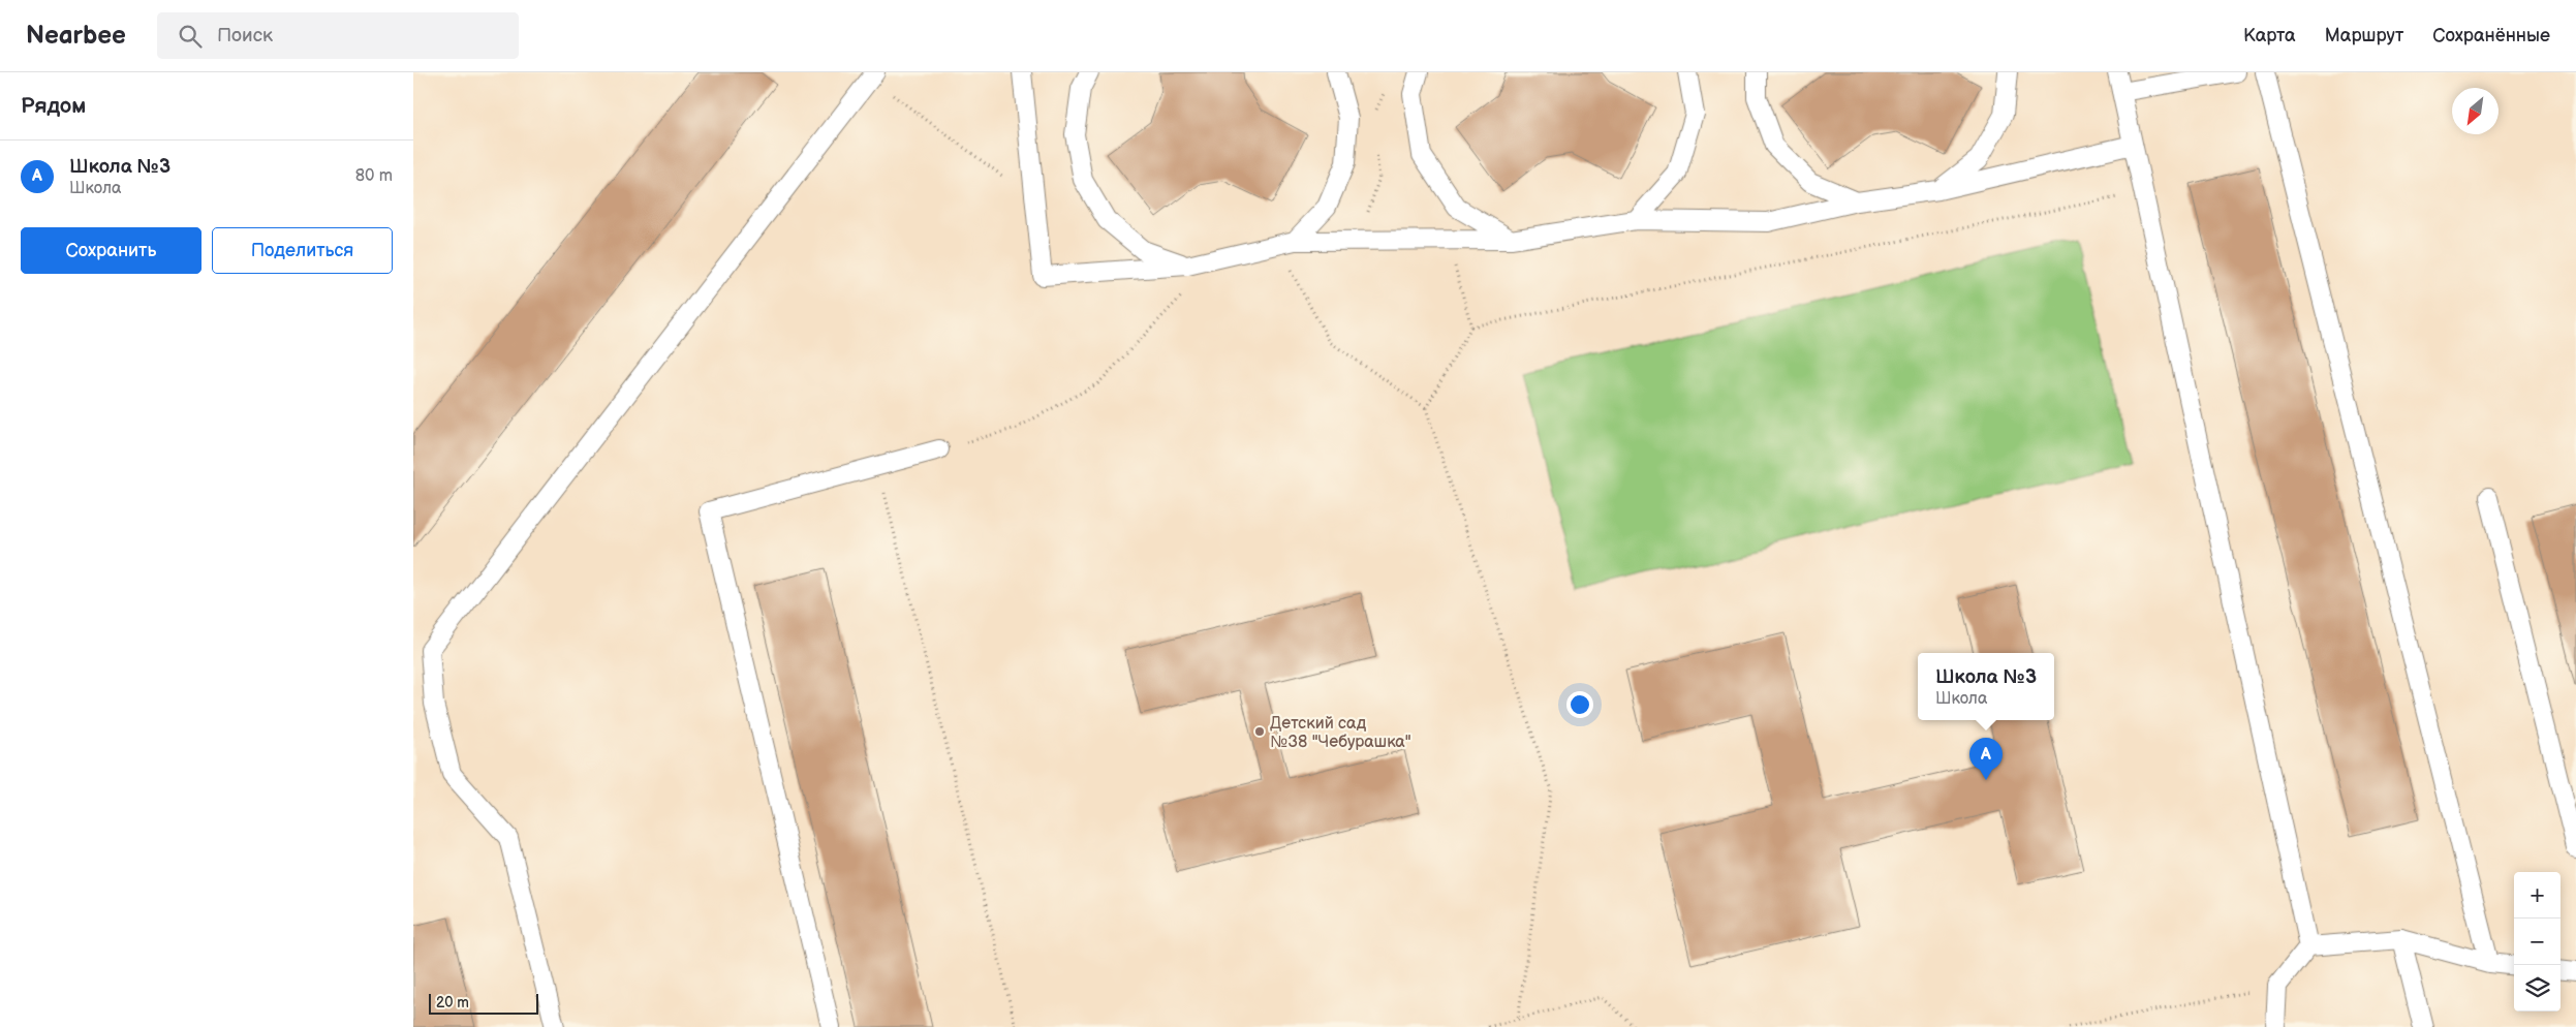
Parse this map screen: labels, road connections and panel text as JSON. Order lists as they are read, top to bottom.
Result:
{
  "places": ["Детский сад №38 \"Чебурашка\""],
  "scale_bar": "20 m",
  "north": "bottom left",
  "page": {
    "header": "Nearbee",
    "search": "Поиск",
    "nav": ["Карта", "Маршрут", "Сохранённые"],
    "heading": "Рядом",
    "list": [
      {
        "mark": "A",
        "name": "Школа №3",
        "note": "Школа",
        "value": "80 m"
      }
    ],
    "buttons": ["Сохранить", "Поделиться"],
    "popup": ["Школа №3", "Школа"],
    "pins": "A",
    "map_buttons": ["+", "−"],
    "scale": "20 m"
  }
}
